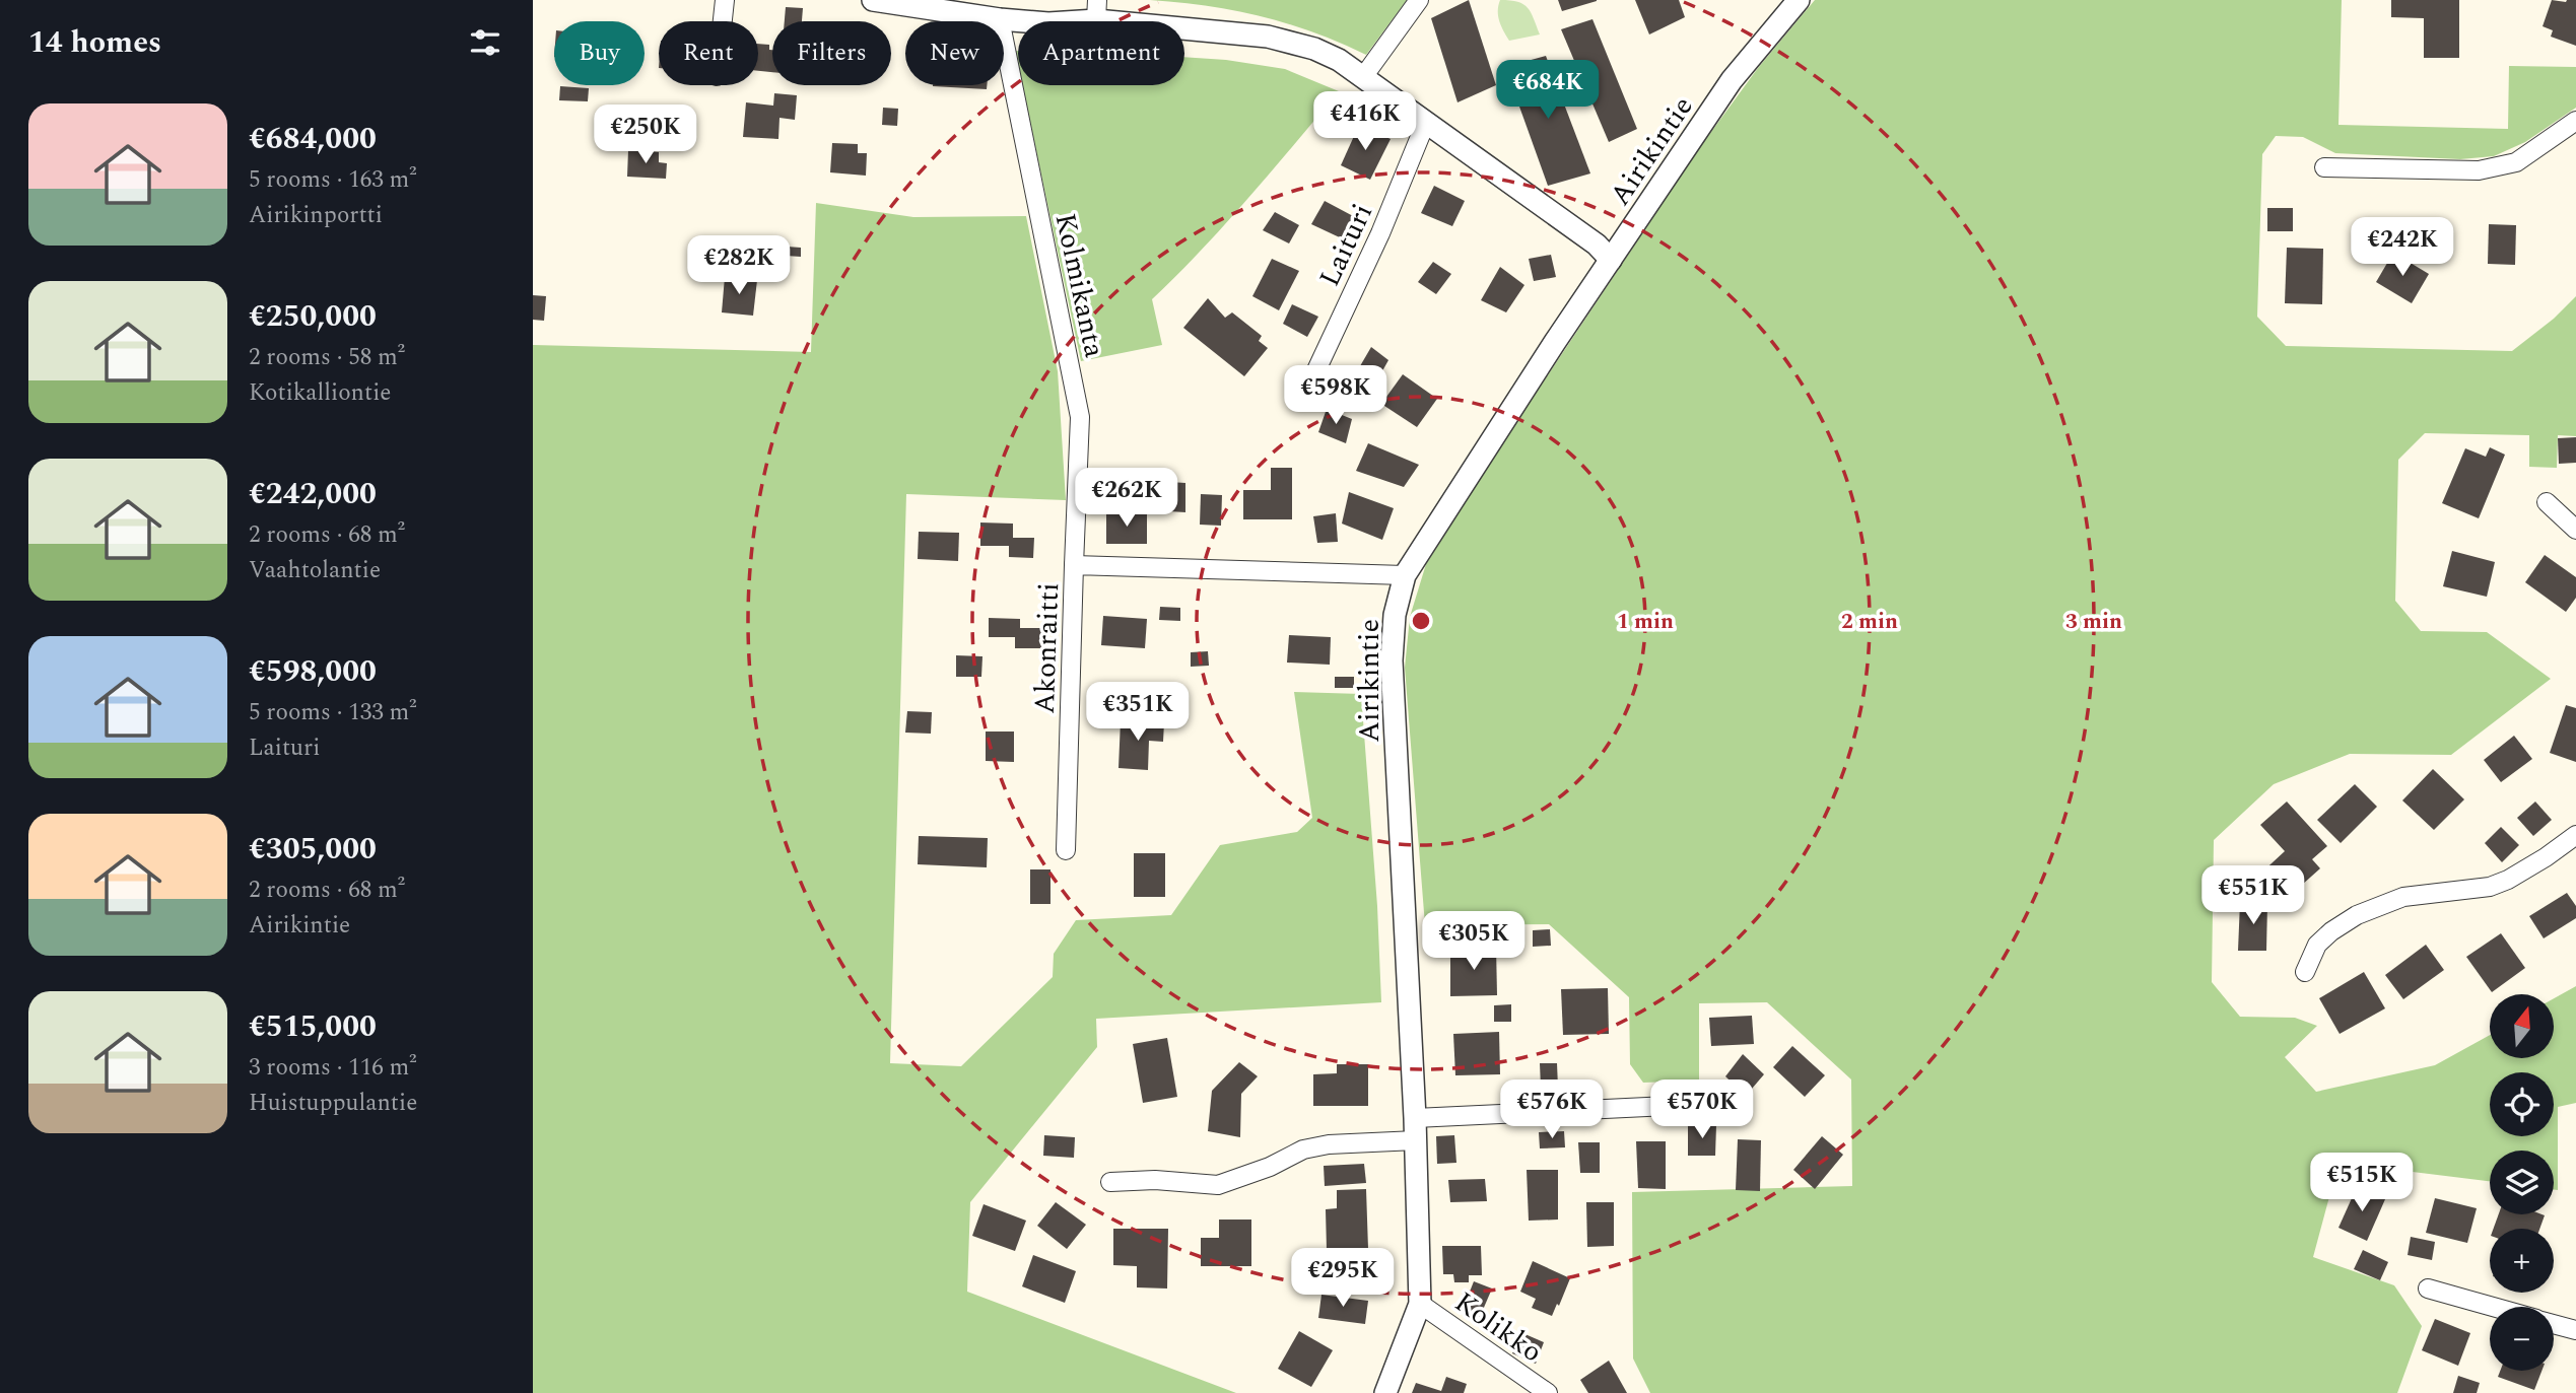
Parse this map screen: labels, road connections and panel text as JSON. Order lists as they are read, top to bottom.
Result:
{
  "streets": {
    "street": [
      "Airikintie",
      "Laituri",
      "Kolmikanta",
      "Akonraitti",
      "Kolikko"
    ]
  },
  "crossings": [
    ["Airikintie", "Akonraitti"],
    ["Airikintie", "Kolikko"],
    ["Kolmikanta", "Akonraitti"]
  ],
  "north": "top",
  "page": {
    "heading": "14 homes",
    "chip": [
      "Buy",
      "Rent",
      "Filters",
      "New",
      "Apartment"
    ],
    "price": [
      "€684K",
      "€416K",
      "€250K",
      "€242K",
      "€282K",
      "€598K",
      "€262K",
      "€351K",
      "€551K",
      "€305K",
      "€576K",
      "€570K",
      "€515K",
      "€295K"
    ],
    "list": [
      {
        "name": "€684,000",
        "note": "5 rooms · 163 m² · Airikinportti"
      },
      {
        "name": "€250,000",
        "note": "2 rooms · 58 m² · Kotikalliontie"
      },
      {
        "name": "€242,000",
        "note": "2 rooms · 68 m² · Vaahtolantie"
      },
      {
        "name": "€598,000",
        "note": "5 rooms · 133 m² · Laituri"
      },
      {
        "name": "€305,000",
        "note": "2 rooms · 68 m² · Airikintie"
      },
      {
        "name": "€515,000",
        "note": "3 rooms · 116 m² · Huistuppulantie"
      }
    ],
    "map_buttons": ["+", "−"]
  },
  "rings": ["1 min", "2 min", "3 min"]
}
